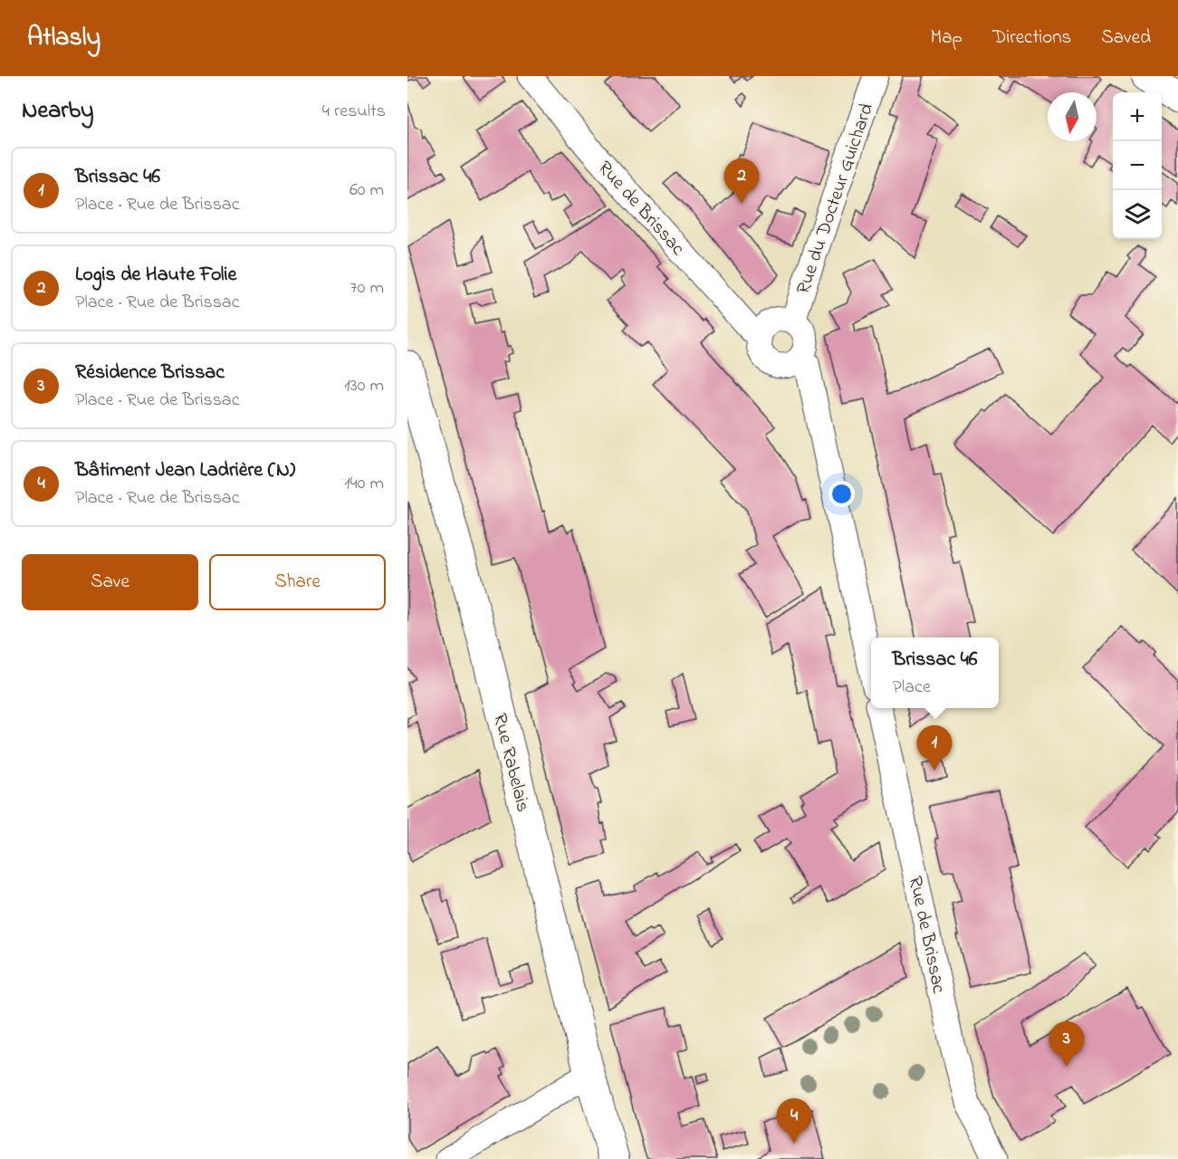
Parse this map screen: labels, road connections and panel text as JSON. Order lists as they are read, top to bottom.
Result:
{
  "streets": {
    "street": ["Rue du Docteur Guichard", "Rue de Brissac", "Rue Rabelais"]
  },
  "crossings": [
    ["Rue du Docteur Guichard", "Rue de Brissac"]
  ],
  "north": "bottom",
  "page": {
    "header": "Atlasly",
    "nav": ["Map", "Directions", "Saved"],
    "heading": ["Nearby", "4 results"],
    "map_buttons": ["+", "−"],
    "list": [
      {
        "mark": "1",
        "name": "Brissac 46",
        "note": "Place · Rue de Brissac",
        "value": "60 m"
      },
      {
        "mark": "2",
        "name": "Logis de Haute Folie",
        "note": "Place · Rue de Brissac",
        "value": "70 m"
      },
      {
        "mark": "3",
        "name": "Résidence Brissac",
        "note": "Place · Rue de Brissac",
        "value": "130 m"
      },
      {
        "mark": "4",
        "name": "Bâtiment Jean Ladrière (N)",
        "note": "Place · Rue de Brissac",
        "value": "140 m"
      }
    ],
    "pins": [
      "2",
      "1",
      "3",
      "4"
    ],
    "buttons": ["Save", "Share"],
    "popup": ["Brissac 46", "Place"]
  }
}
